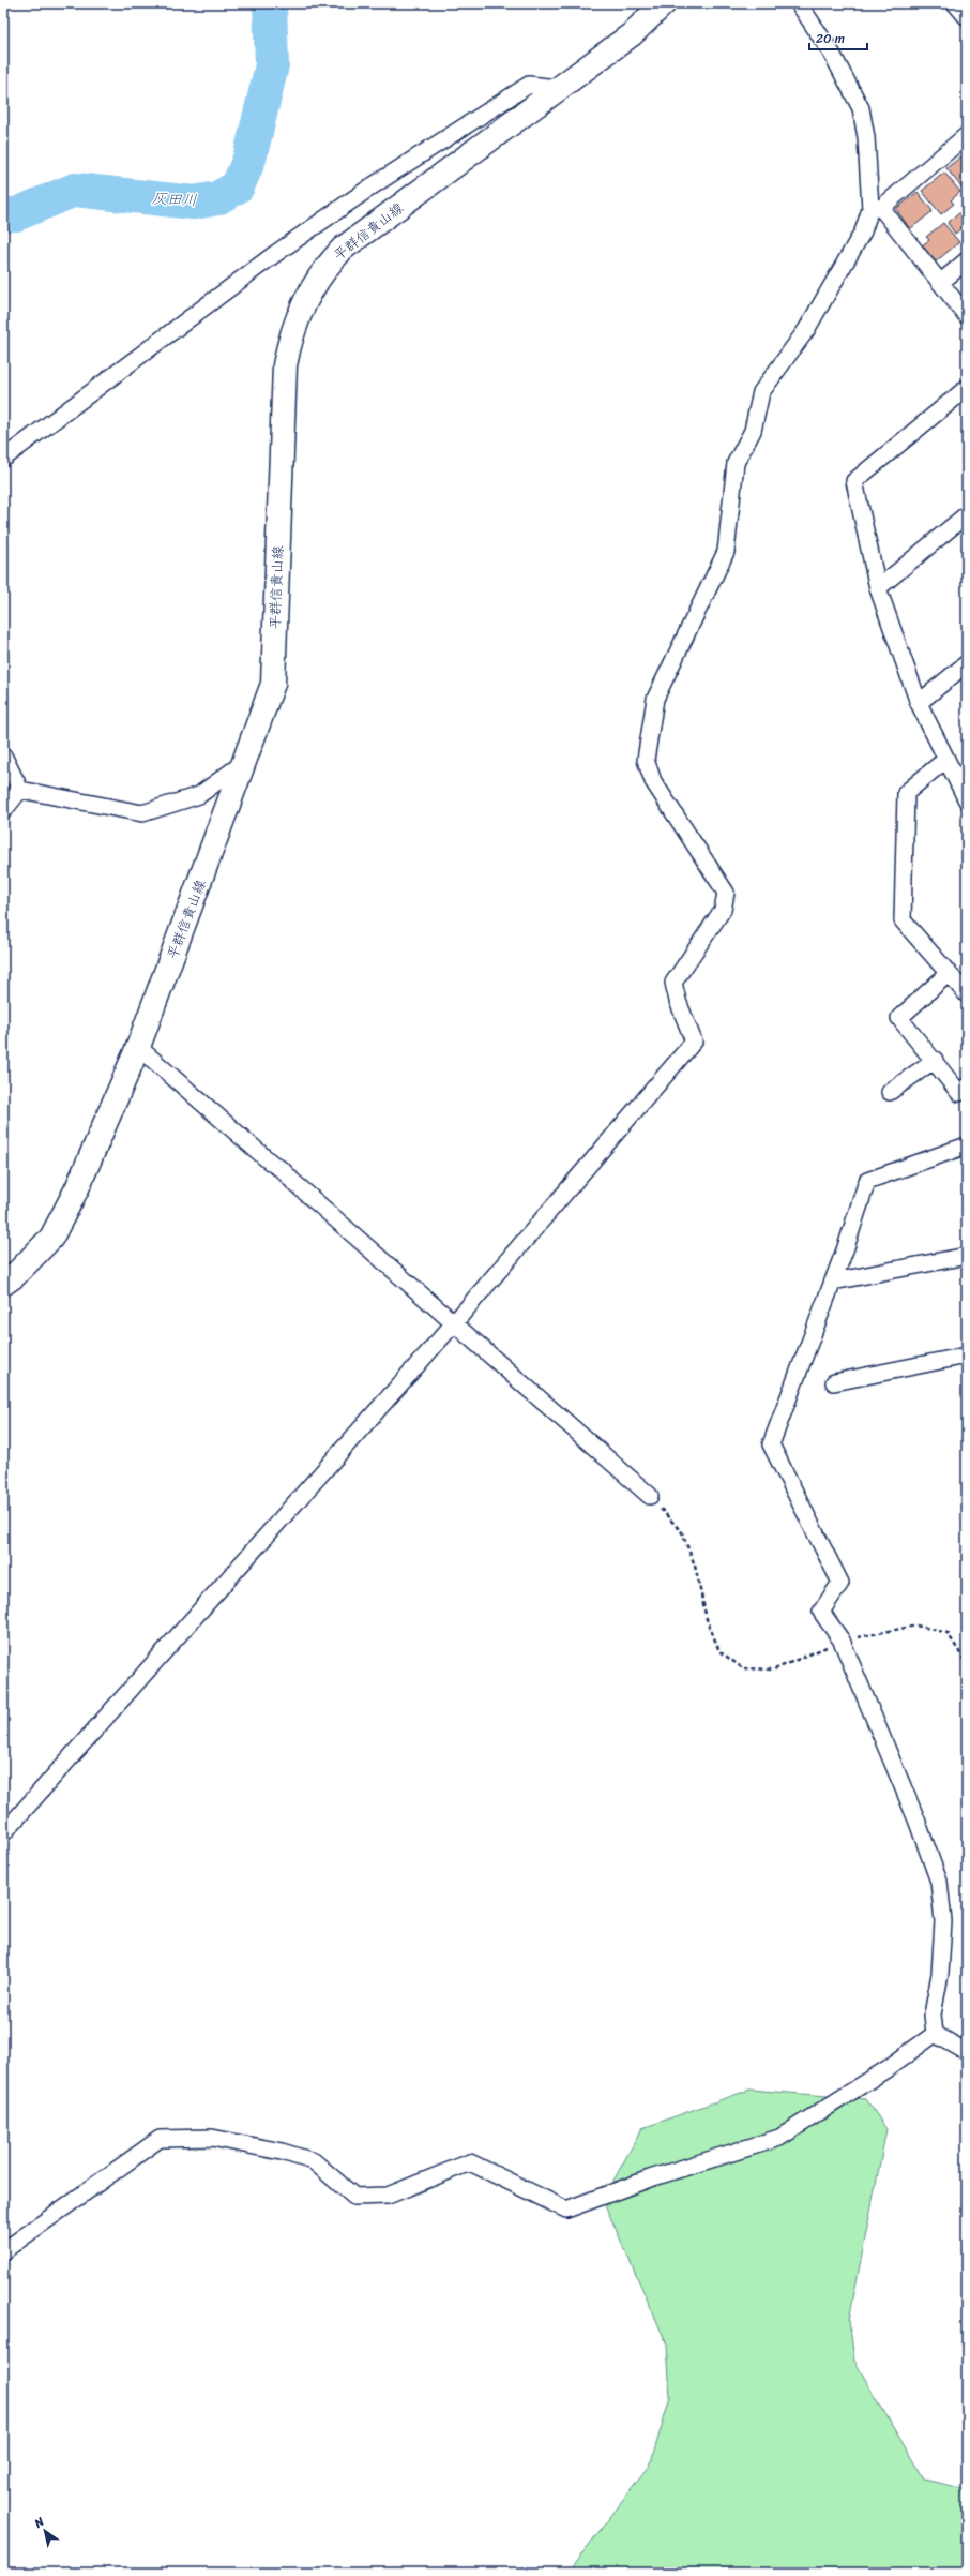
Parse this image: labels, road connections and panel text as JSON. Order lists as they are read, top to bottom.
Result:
{
  "streets": {
    "main road": ["平群信貴山線"]
  },
  "water": ["灰田川"],
  "scale_bar": "20 m",
  "north": "top left"
}
